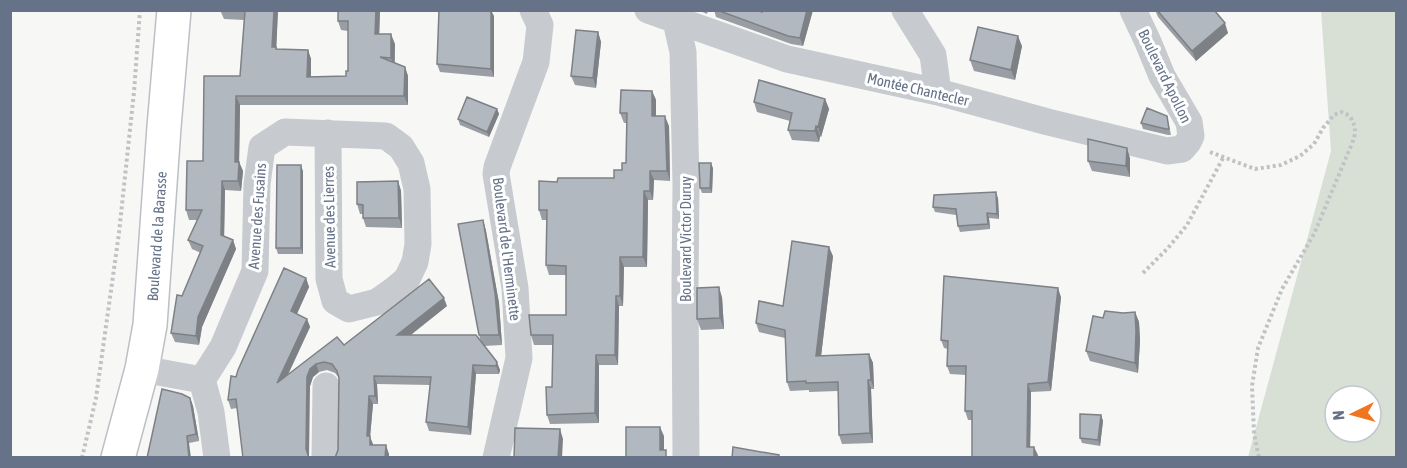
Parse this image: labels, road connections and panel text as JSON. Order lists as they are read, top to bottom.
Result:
{
  "streets": {
    "main road": ["Boulevard de la Barasse"],
    "street": [
      "Boulevard Apollon",
      "Montée Chantecler",
      "Avenue des Fusains",
      "Avenue des Lierres",
      "Boulevard Victor Duruy",
      "Boulevard de l'Herminette"
    ]
  },
  "crossings": [
    ["Boulevard Apollon", "Montée Chantecler"],
    ["Montée Chantecler", "Boulevard Victor Duruy"],
    ["Avenue des Fusains", "Avenue des Lierres"]
  ],
  "north": "left"
}
